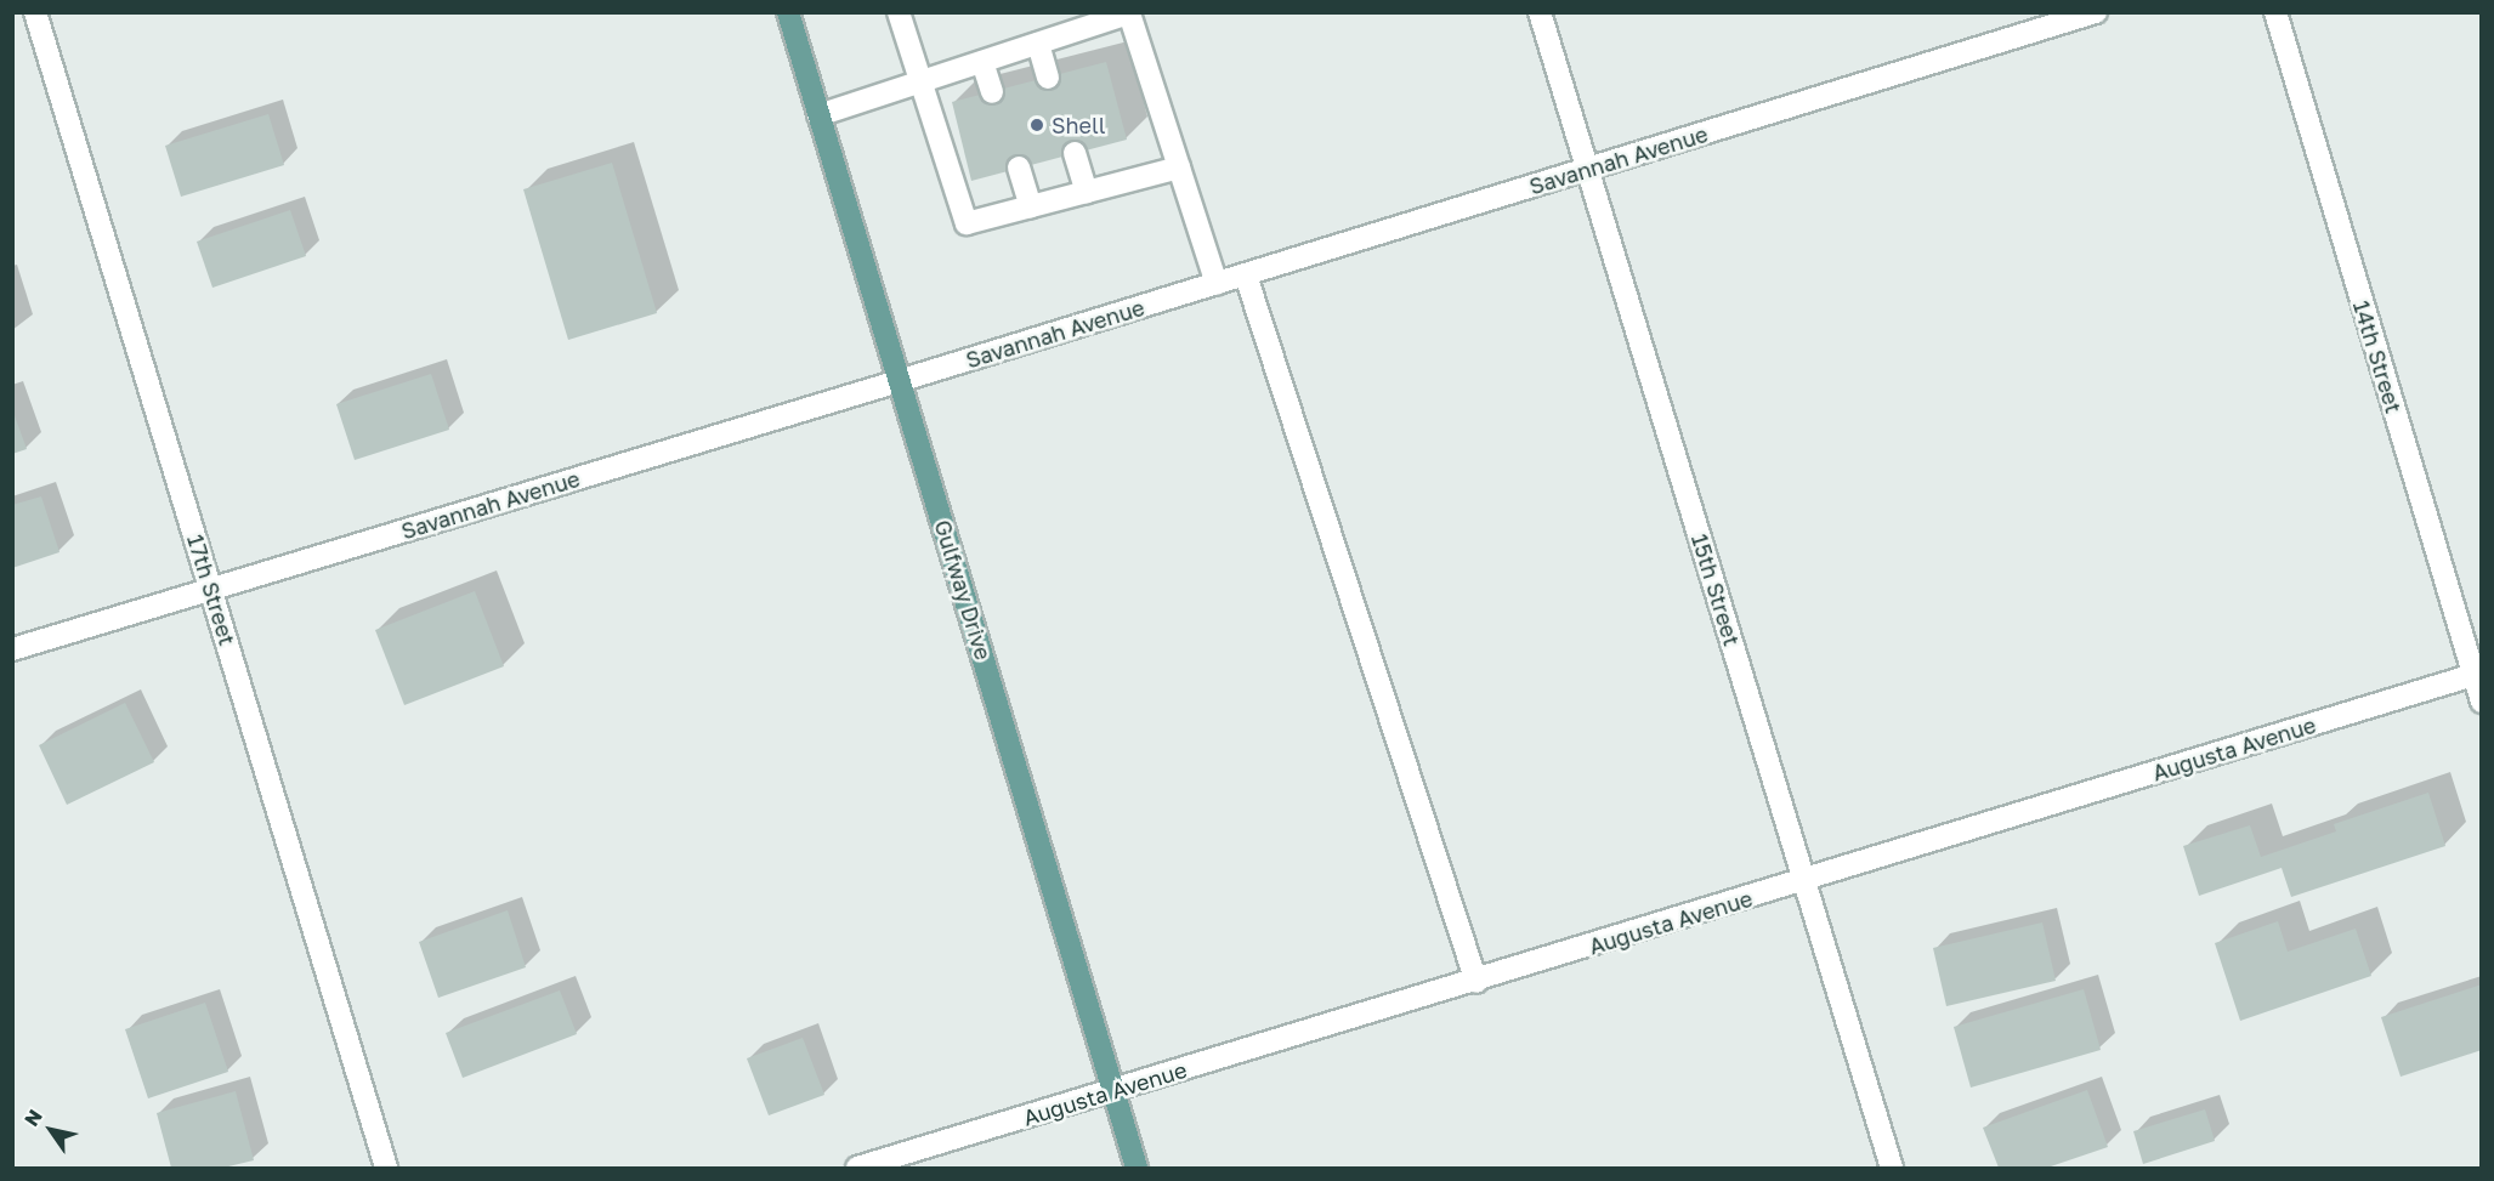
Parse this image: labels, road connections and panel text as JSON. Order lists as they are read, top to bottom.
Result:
{
  "streets": {
    "main road": ["Gulfway Drive"],
    "street": [
      "Savannah Avenue",
      "14th Street",
      "17th Street",
      "15th Street",
      "Augusta Avenue"
    ]
  },
  "crossings": [
    ["Savannah Avenue", "17th Street"],
    ["Savannah Avenue", "Gulfway Drive"],
    ["Savannah Avenue", "15th Street"],
    ["14th Street", "Augusta Avenue"],
    ["Gulfway Drive", "Augusta Avenue"],
    ["15th Street", "Augusta Avenue"]
  ],
  "places": ["Shell"],
  "north": "top left"
}
